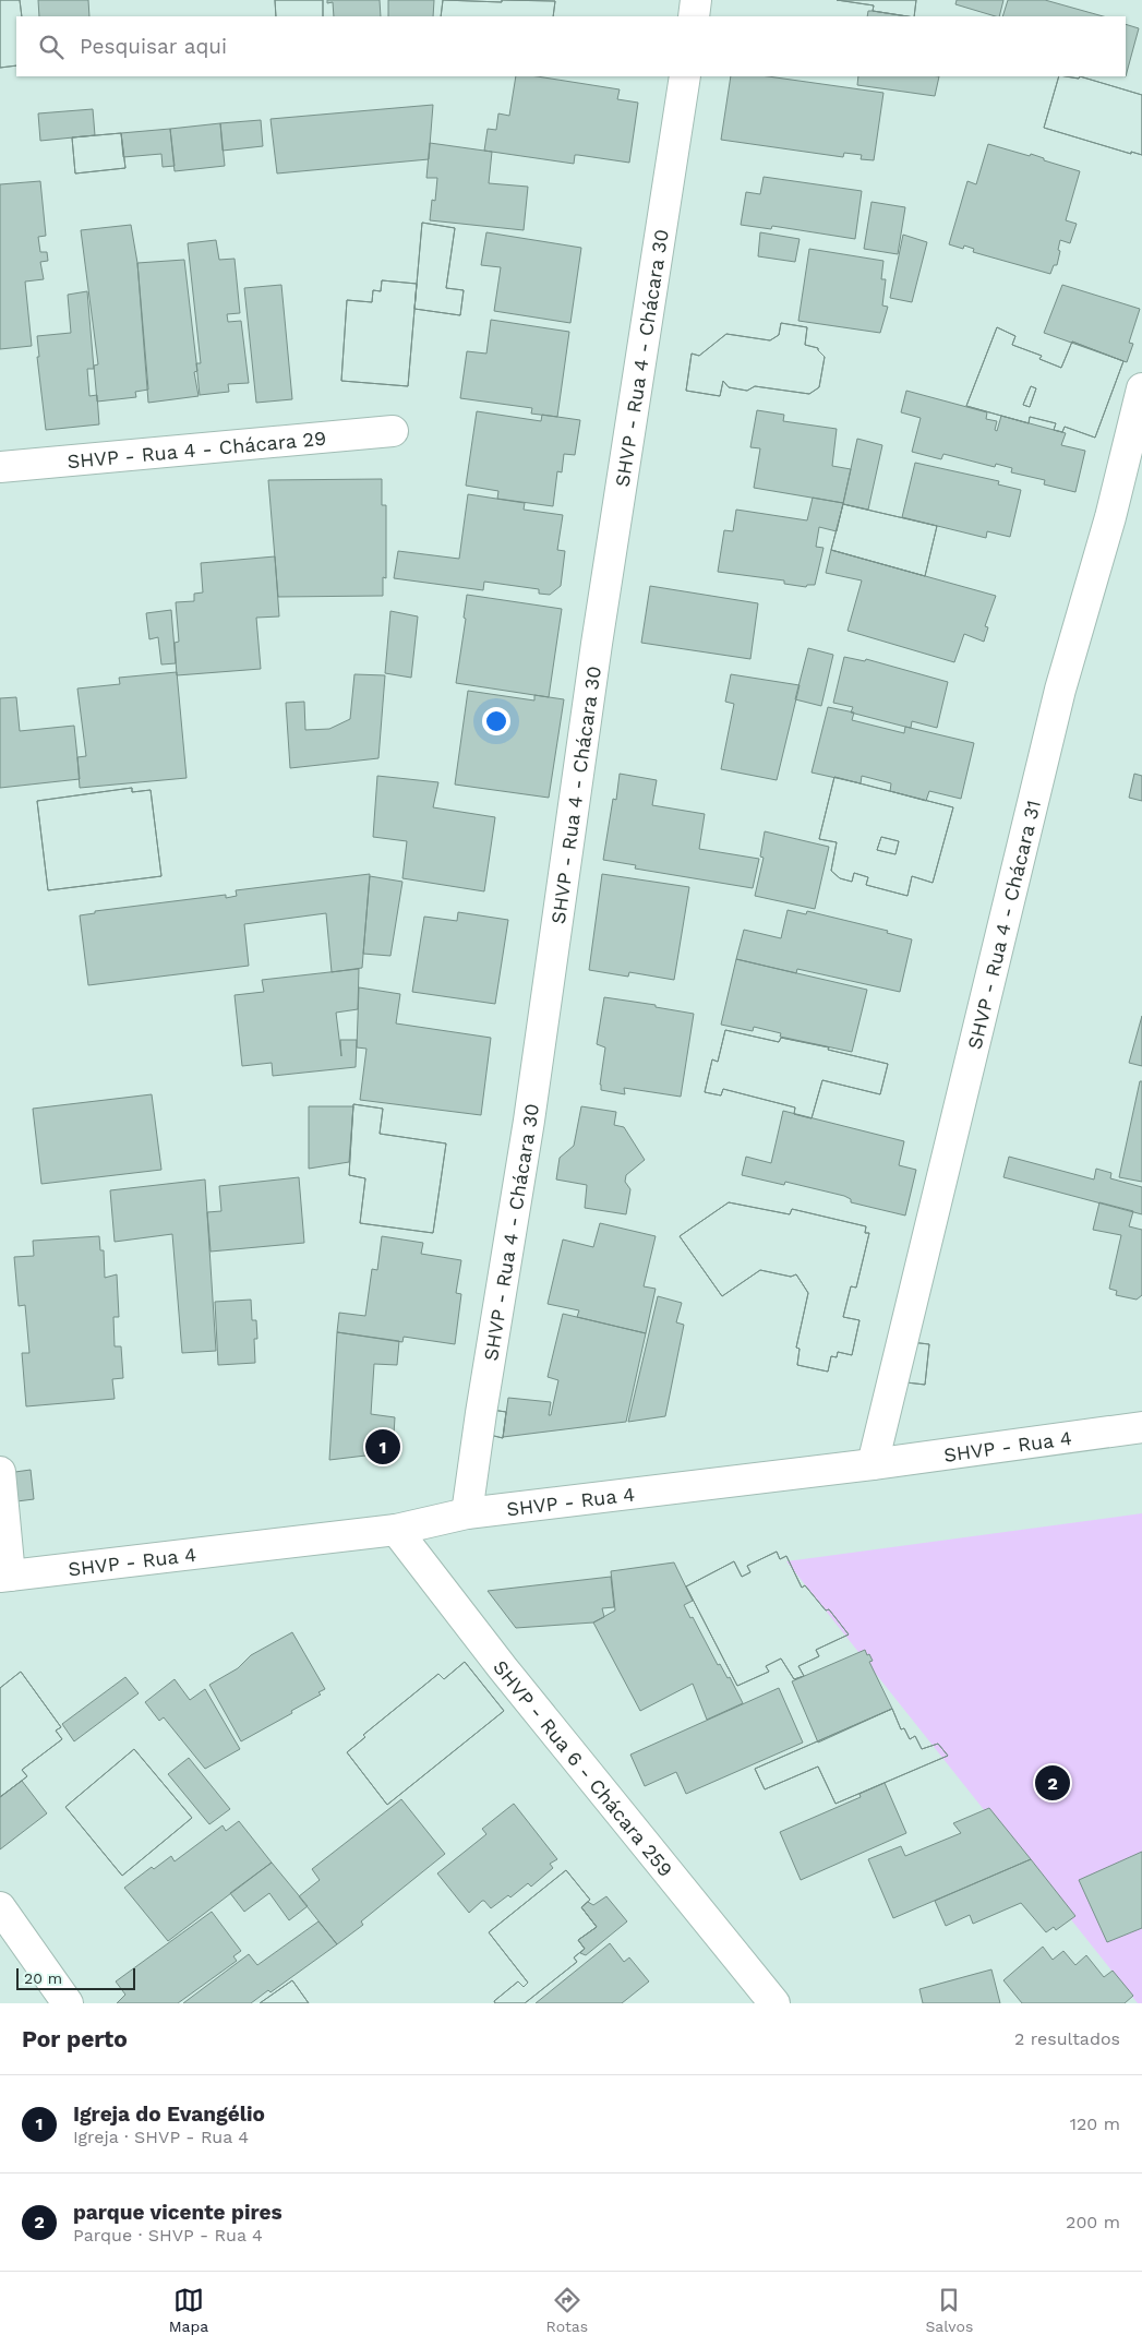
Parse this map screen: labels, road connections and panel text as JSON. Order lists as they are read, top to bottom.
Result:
{
  "streets": {
    "street": [
      "SHVP - Rua 4 - Chácara 30",
      "SHVP - Rua 4 - Chácara 29",
      "SHVP - Rua 4 - Chácara 31",
      "SHVP - Rua 4",
      "SHVP - Rua 6 - Chácara 259"
    ]
  },
  "crossings": [
    ["SHVP - Rua 4 - Chácara 30", "SHVP - Rua 4"],
    ["SHVP - Rua 4 - Chácara 31", "SHVP - Rua 4"],
    ["SHVP - Rua 4", "SHVP - Rua 6 - Chácara 259"]
  ],
  "scale_bar": "20 m",
  "page": {
    "search": "Pesquisar aqui",
    "pins": ["1", "2"],
    "scale": "20 m",
    "heading": ["Por perto", "2 resultados"],
    "list": [
      {
        "mark": "1",
        "name": "Igreja do Evangélio",
        "note": "Igreja · SHVP - Rua 4",
        "value": "120 m"
      },
      {
        "mark": "2",
        "name": "parque vicente pires",
        "note": "Parque · SHVP - Rua 4",
        "value": "200 m"
      }
    ],
    "nav": ["Mapa", "Rotas", "Salvos"]
  }
}
